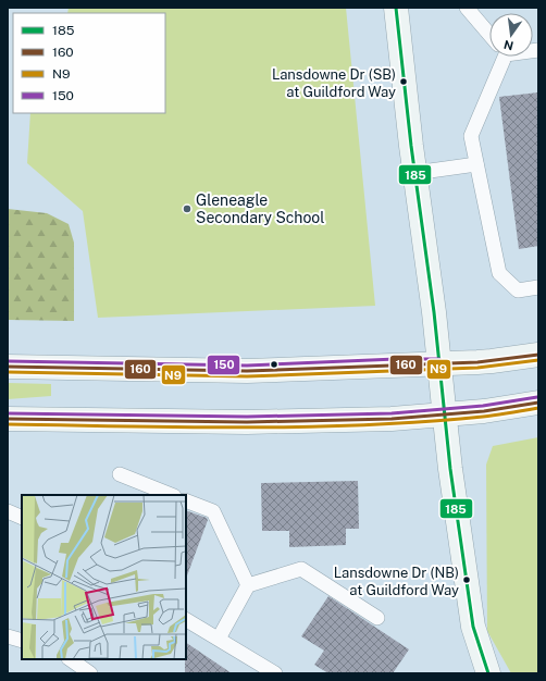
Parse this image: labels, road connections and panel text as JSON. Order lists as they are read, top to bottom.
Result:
{
  "places": ["Lansdowne Dr (SB) at Guildford Way", "Gleneagle Secondary School", "Lansdowne Dr (NB) at Guildford Way"],
  "lines": [
    "transit line 185",
    "transit line 160",
    "transit line 150",
    "transit line N9"
  ],
  "legend": [
    "185",
    "160",
    "N9",
    "150"
  ],
  "north": "bottom"
}
